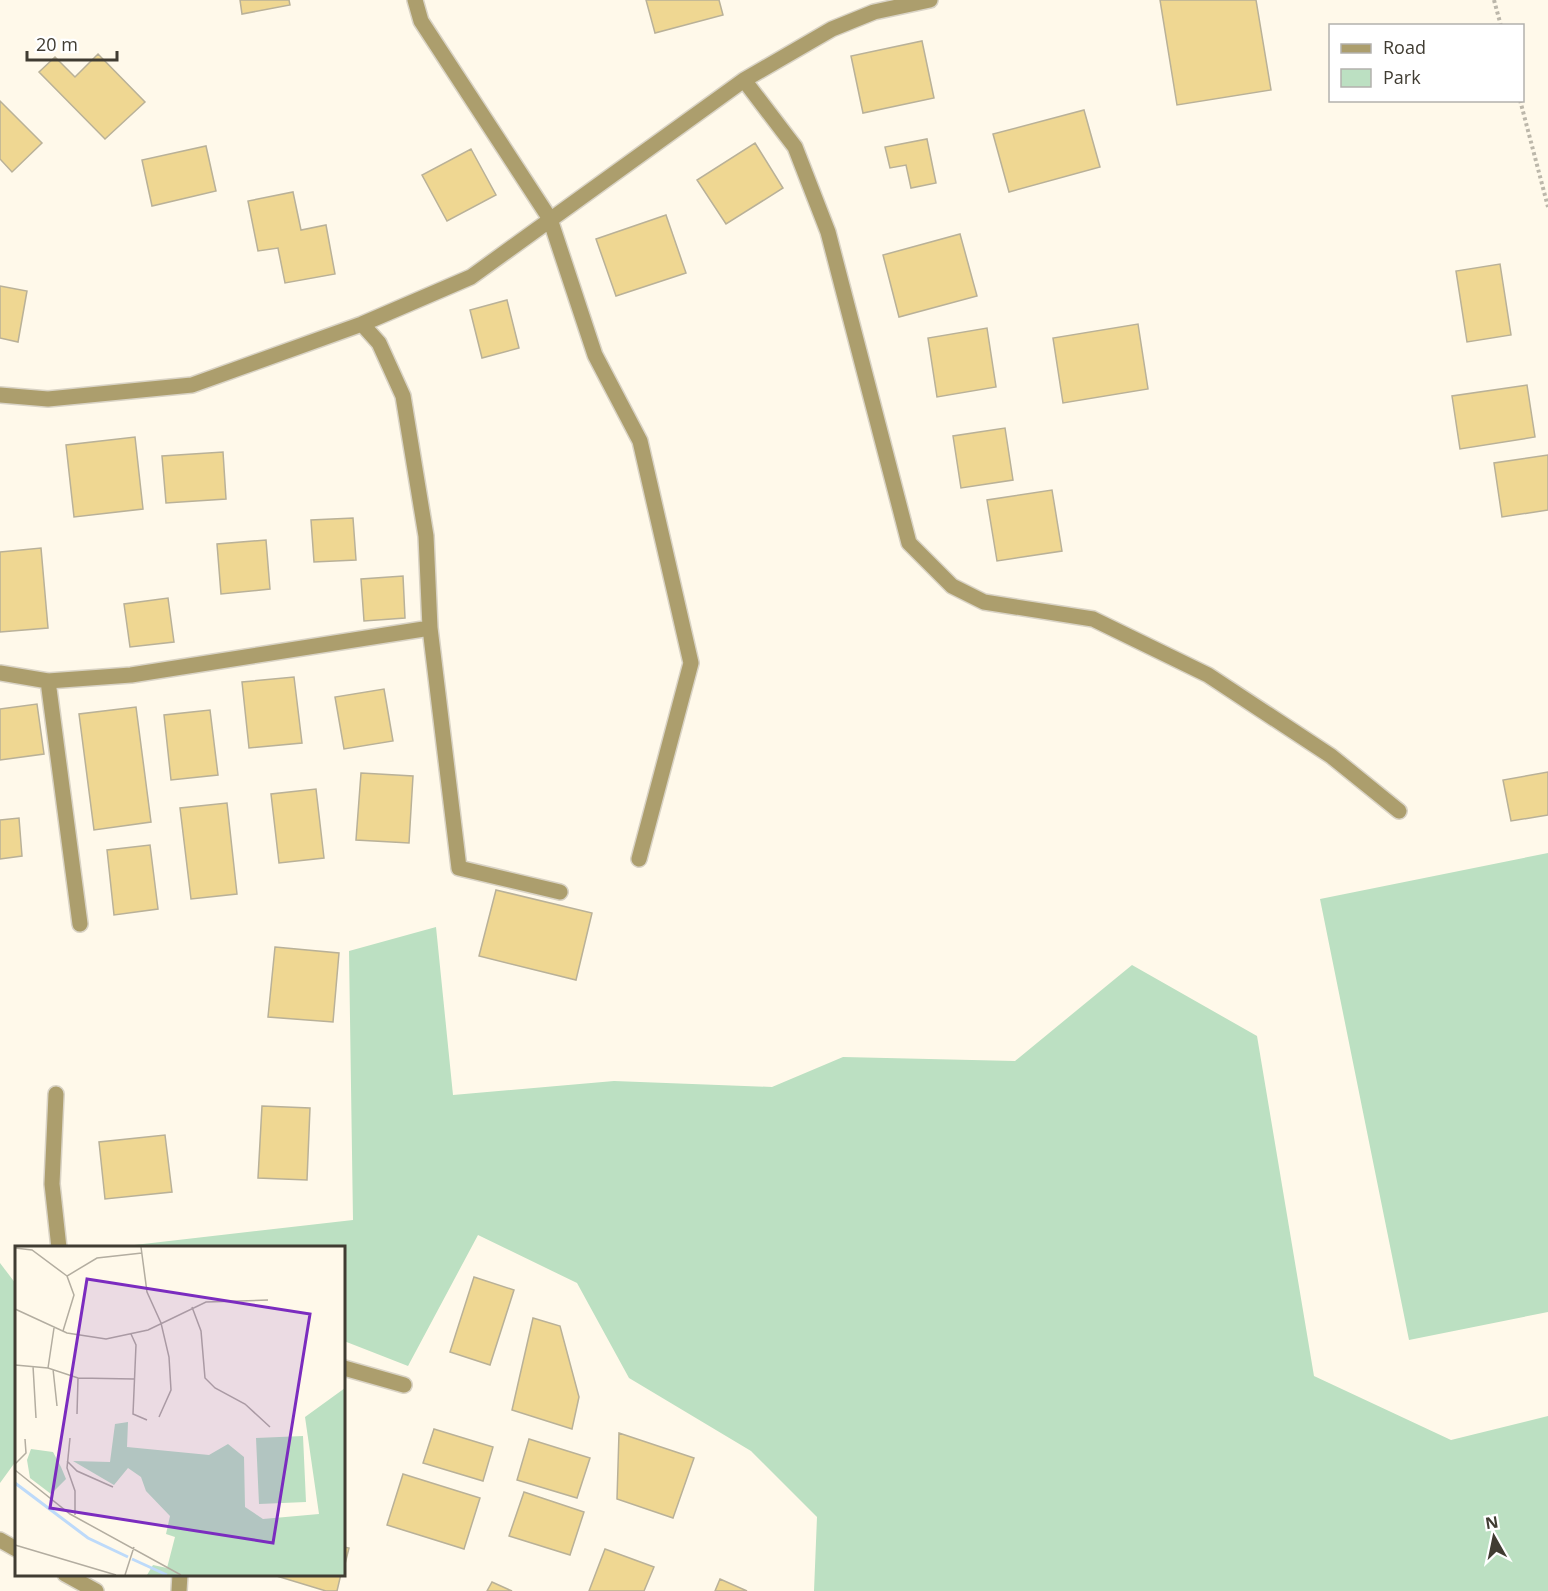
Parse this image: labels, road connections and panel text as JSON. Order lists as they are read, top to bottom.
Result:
{
  "legend": ["Road", "Park"],
  "scale_bar": "20 m",
  "north": "top"
}
